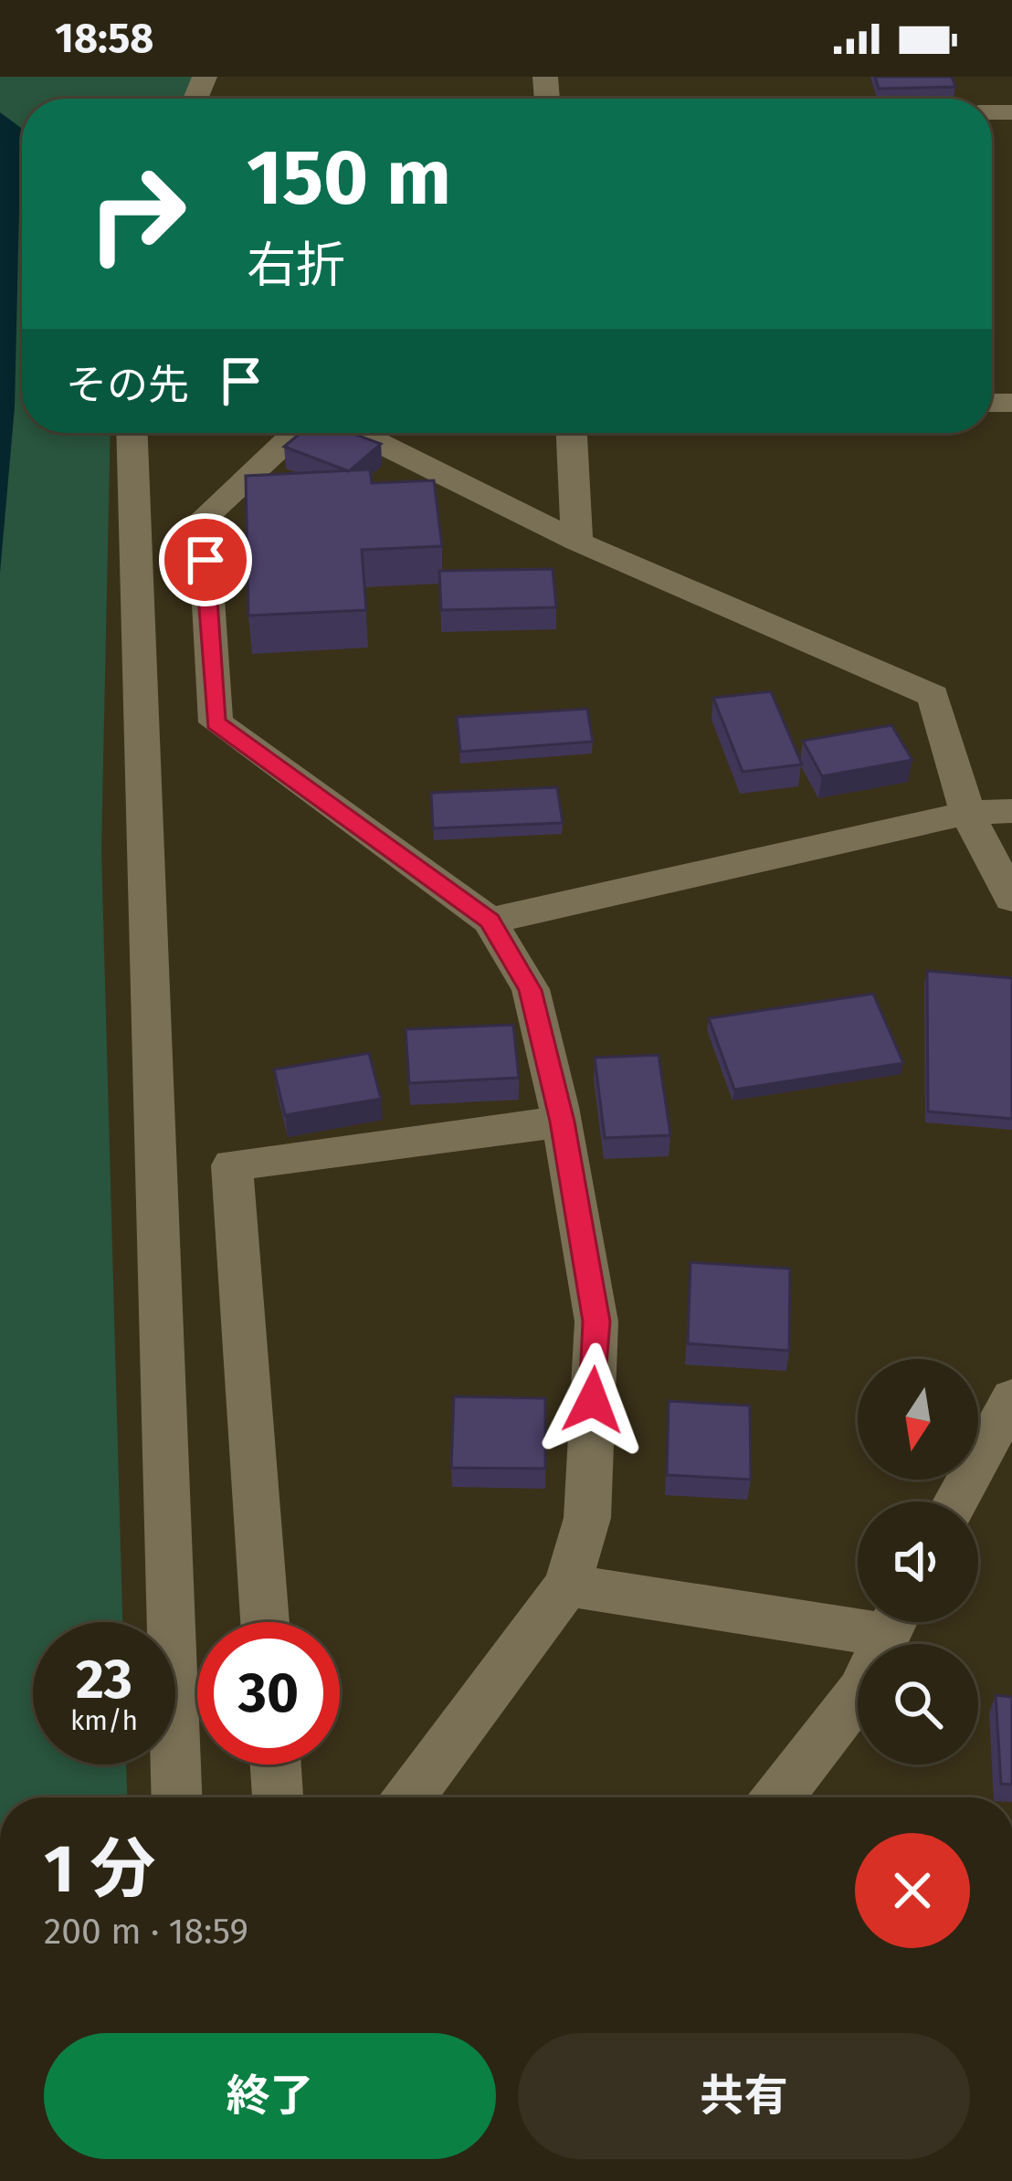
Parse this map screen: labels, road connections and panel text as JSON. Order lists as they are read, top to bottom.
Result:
{
  "north": "bottom",
  "page": {
    "status": "18:58",
    "turn": ["150 m", "右折"],
    "then": "その先",
    "speed": "23 km/h",
    "limit": "30",
    "heading": ["1 分", "200 m · 18:59"],
    "buttons": ["終了", "共有"]
  }
}
